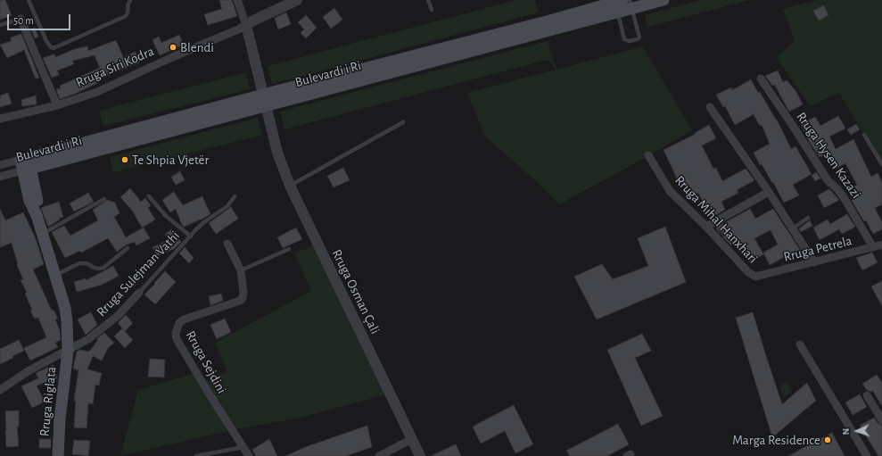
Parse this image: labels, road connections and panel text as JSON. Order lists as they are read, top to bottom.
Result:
{
  "streets": {
    "main road": ["Bulevardi i Ri", "Rruga Riglata"],
    "street": [
      "Rruga Siri Kodra",
      "Rruga Hysen Kazazi",
      "Rruga Mihal Hanxhari",
      "Rruga Petrela",
      "Rruga Sulejman Vathi",
      "Rruga Osman Çali",
      "Rruga Sejdini"
    ]
  },
  "crossings": [
    ["Rruga Siri Kodra", "Rruga Osman Çali"],
    ["Bulevardi i Ri", "Rruga Osman Çali"],
    ["Rruga Hysen Kazazi", "Rruga Petrela"],
    ["Rruga Mihal Hanxhari", "Rruga Petrela"],
    ["Rruga Sulejman Vathi", "Rruga Riglata"]
  ],
  "places": ["Blendi", "Te Shpia Vjetër", "Marga Residence"],
  "scale_bar": "50 m",
  "north": "left"
}
